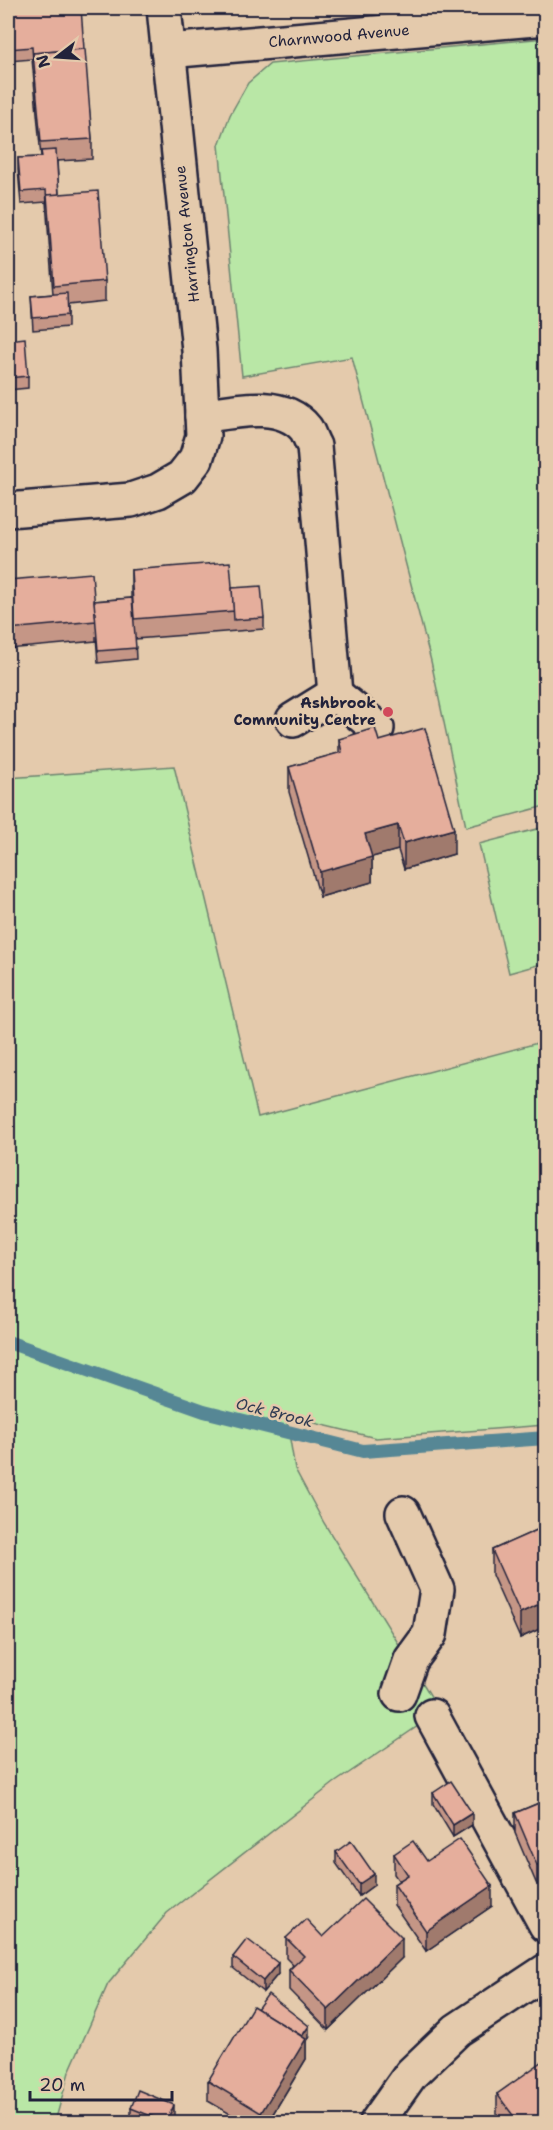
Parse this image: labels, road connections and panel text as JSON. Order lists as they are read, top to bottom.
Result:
{
  "streets": {
    "street": ["Charnwood Avenue", "Harrington Avenue"]
  },
  "crossings": [
    ["Charnwood Avenue", "Harrington Avenue"]
  ],
  "water": ["Ock Brook"],
  "places": ["Ashbrook Community Centre"],
  "scale_bar": "20 m",
  "north": "left"
}
